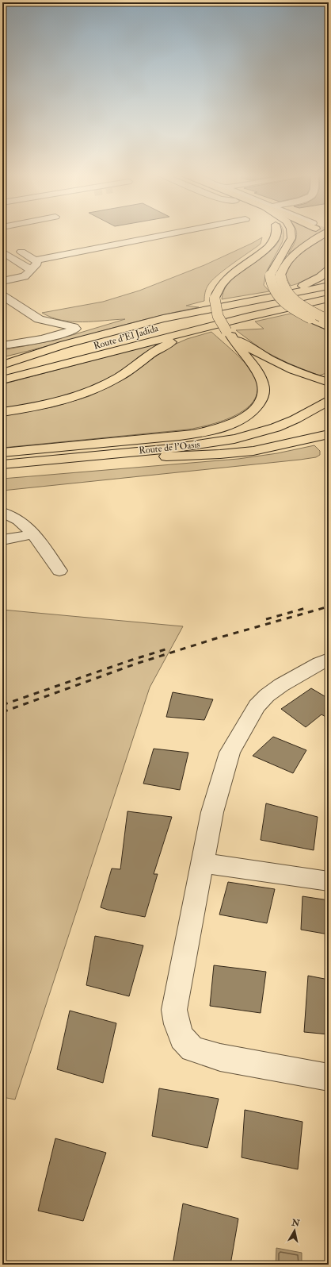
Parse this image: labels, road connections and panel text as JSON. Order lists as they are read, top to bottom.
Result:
{
  "streets": {
    "main road": ["Route d'El Jadida", "Route de l'Oasis"]
  },
  "north": "top"
}
